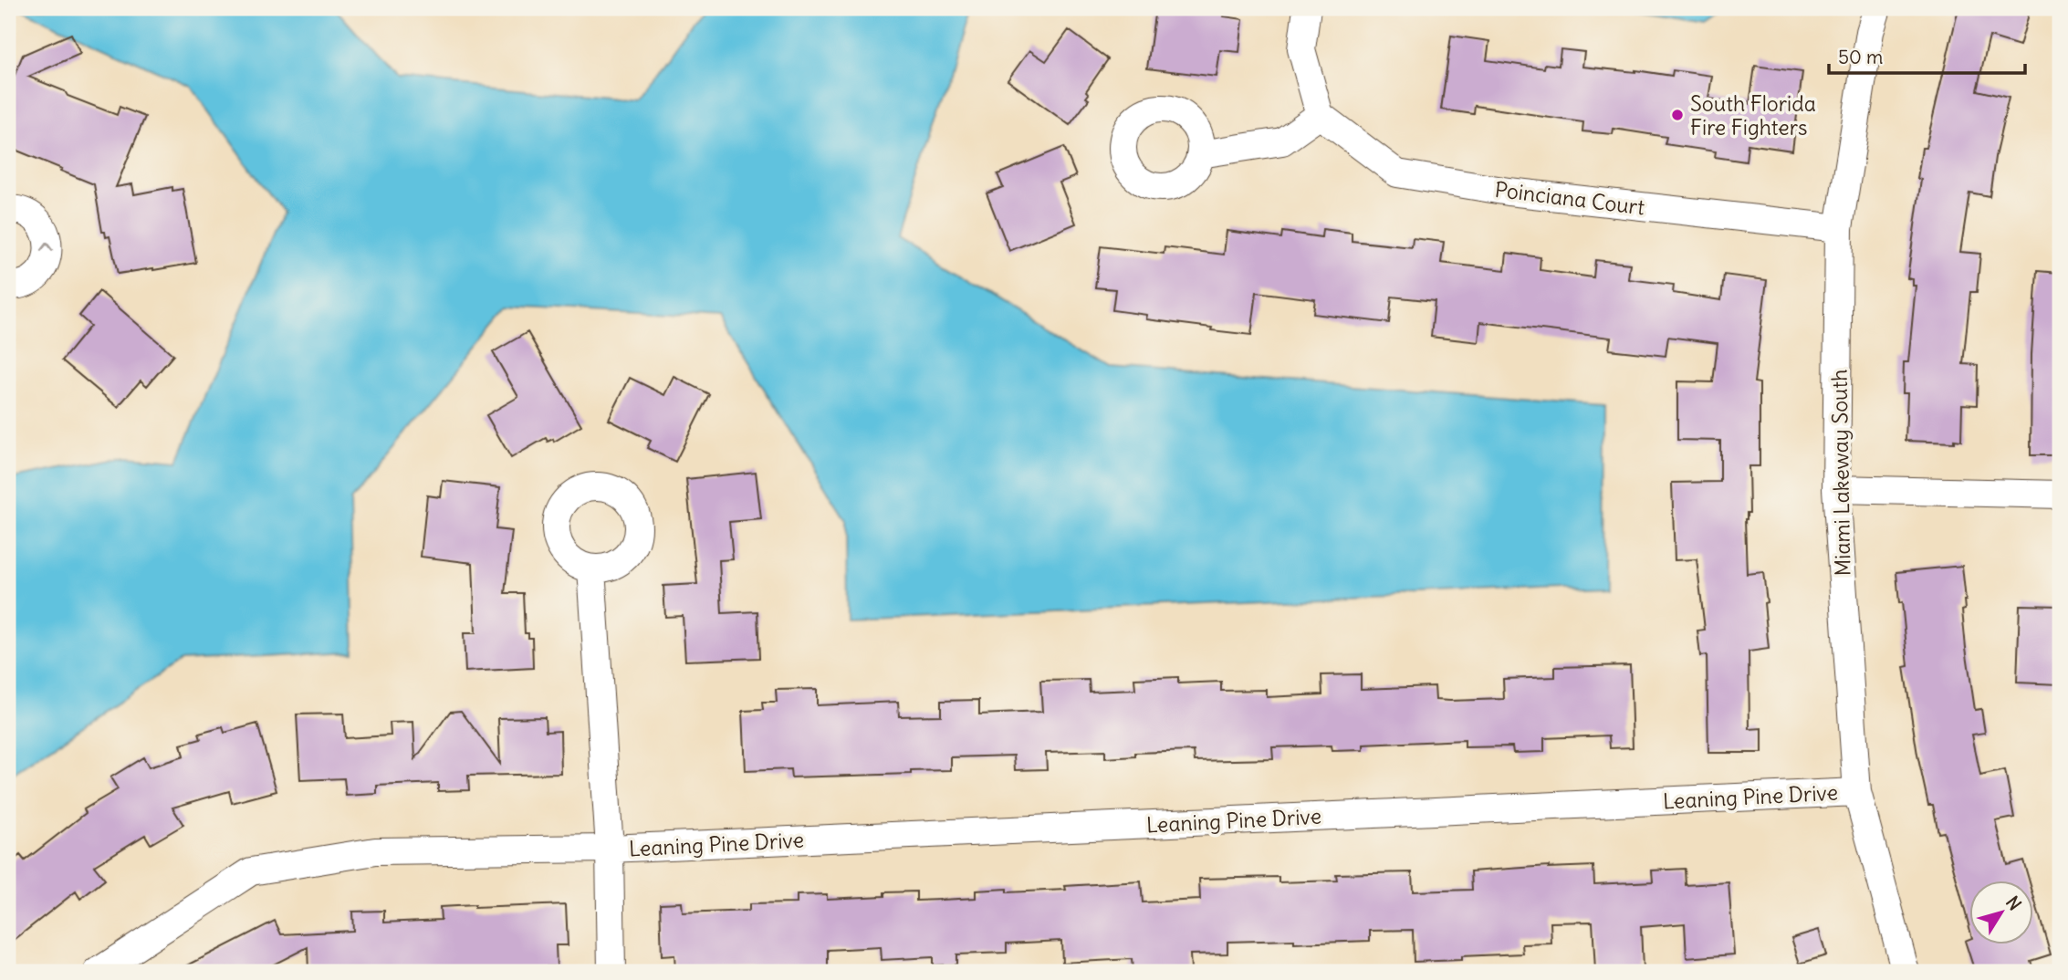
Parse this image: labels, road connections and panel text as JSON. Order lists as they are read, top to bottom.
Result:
{
  "streets": {
    "street": ["Poinciana Court", "Miami Lakeway South", "Leaning Pine Drive"]
  },
  "crossings": [
    ["Poinciana Court", "Miami Lakeway South"],
    ["Miami Lakeway South", "Leaning Pine Drive"]
  ],
  "places": ["South Florida Fire Fighters"],
  "scale_bar": "50 m",
  "north": "top right"
}
